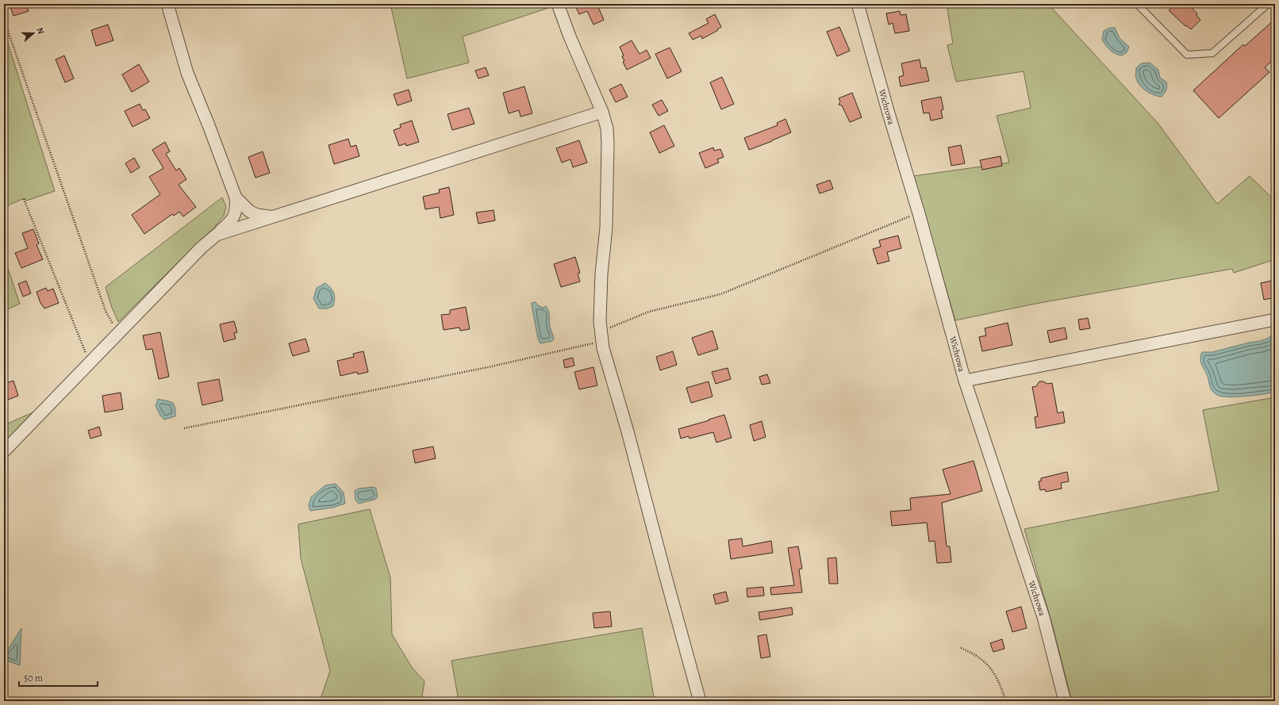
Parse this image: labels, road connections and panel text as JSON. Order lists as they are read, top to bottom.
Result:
{
  "streets": {
    "street": ["Wichrowa"]
  },
  "scale_bar": "50 m",
  "north": "right"
}
